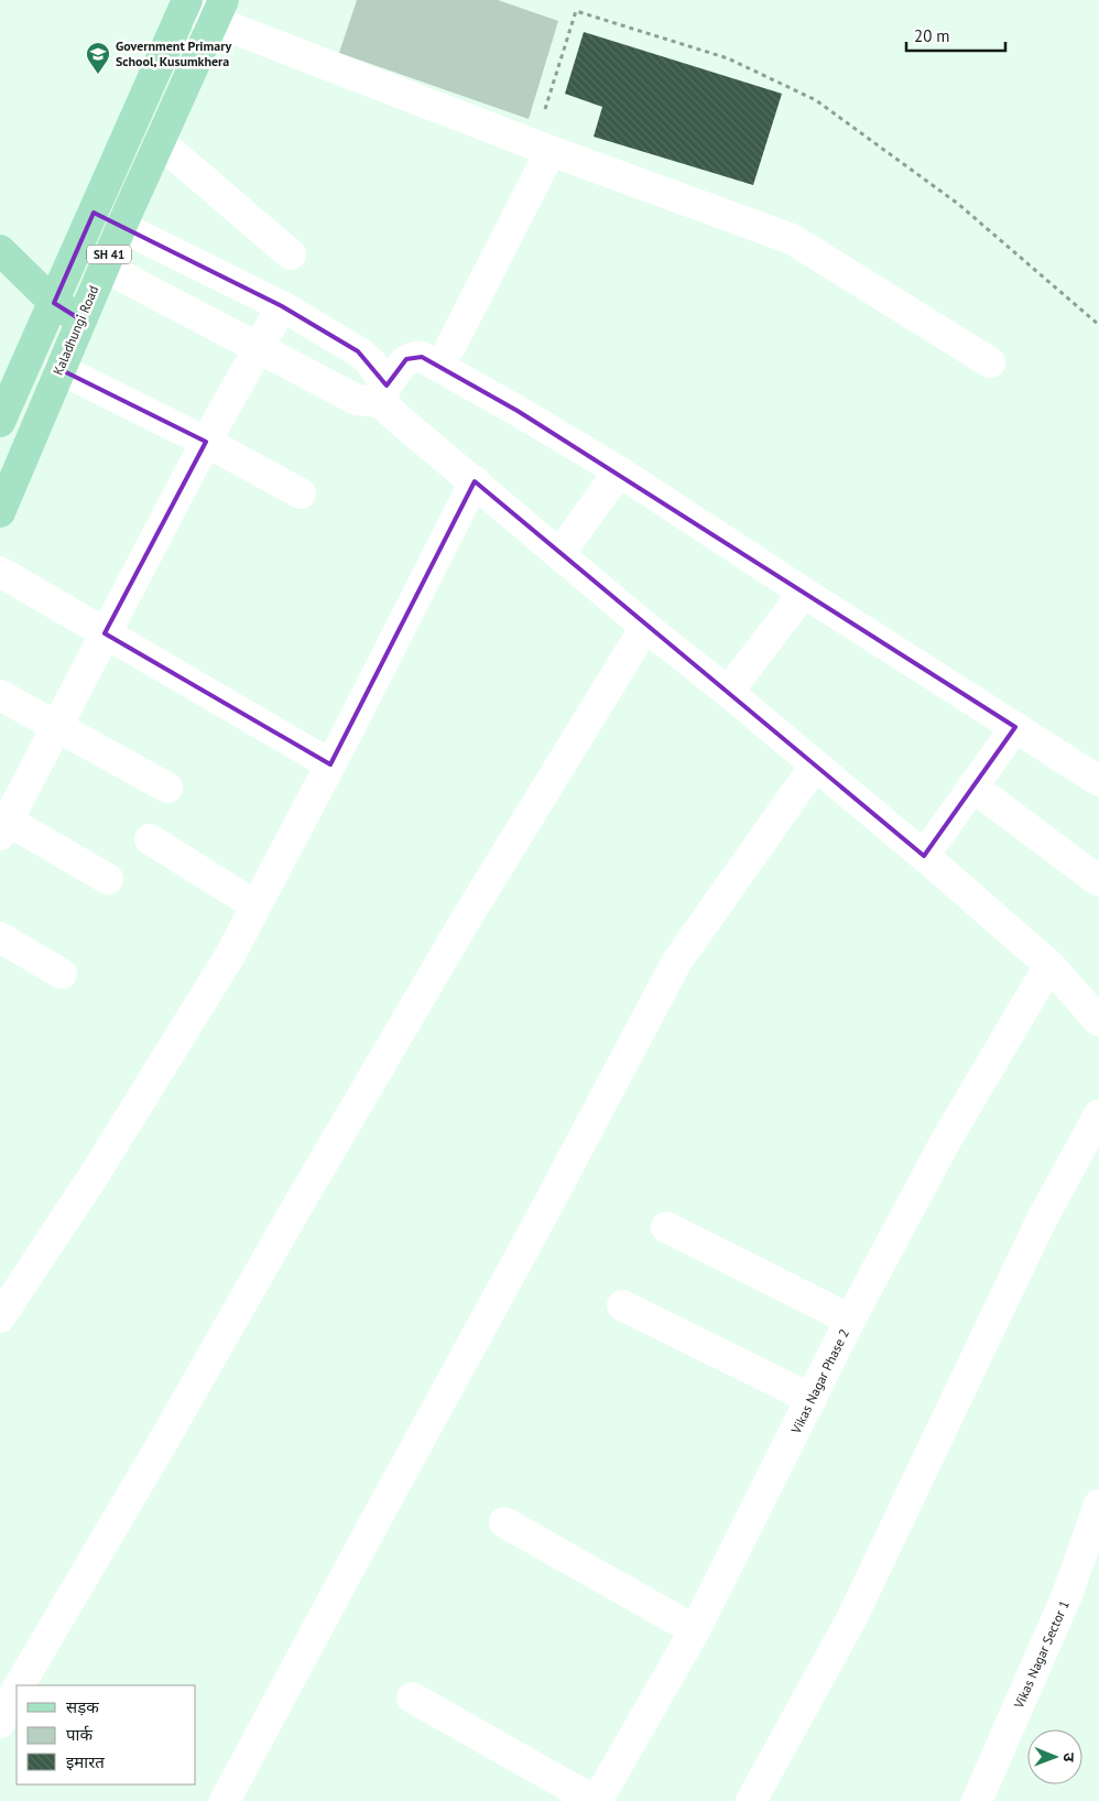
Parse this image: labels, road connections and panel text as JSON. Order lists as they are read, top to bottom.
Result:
{
  "streets": {
    "main road": ["SH 41", "Kaladhungi Road"],
    "street": ["Vikas Nagar Phase 2", "Vikas Nagar Sector 1"]
  },
  "places": {
    "school or university": ["Government Primary School, Kusumkhera"]
  },
  "legend": ["सड़क", "पार्क", "इमारत"],
  "scale_bar": "20 m",
  "north": "right"
}
